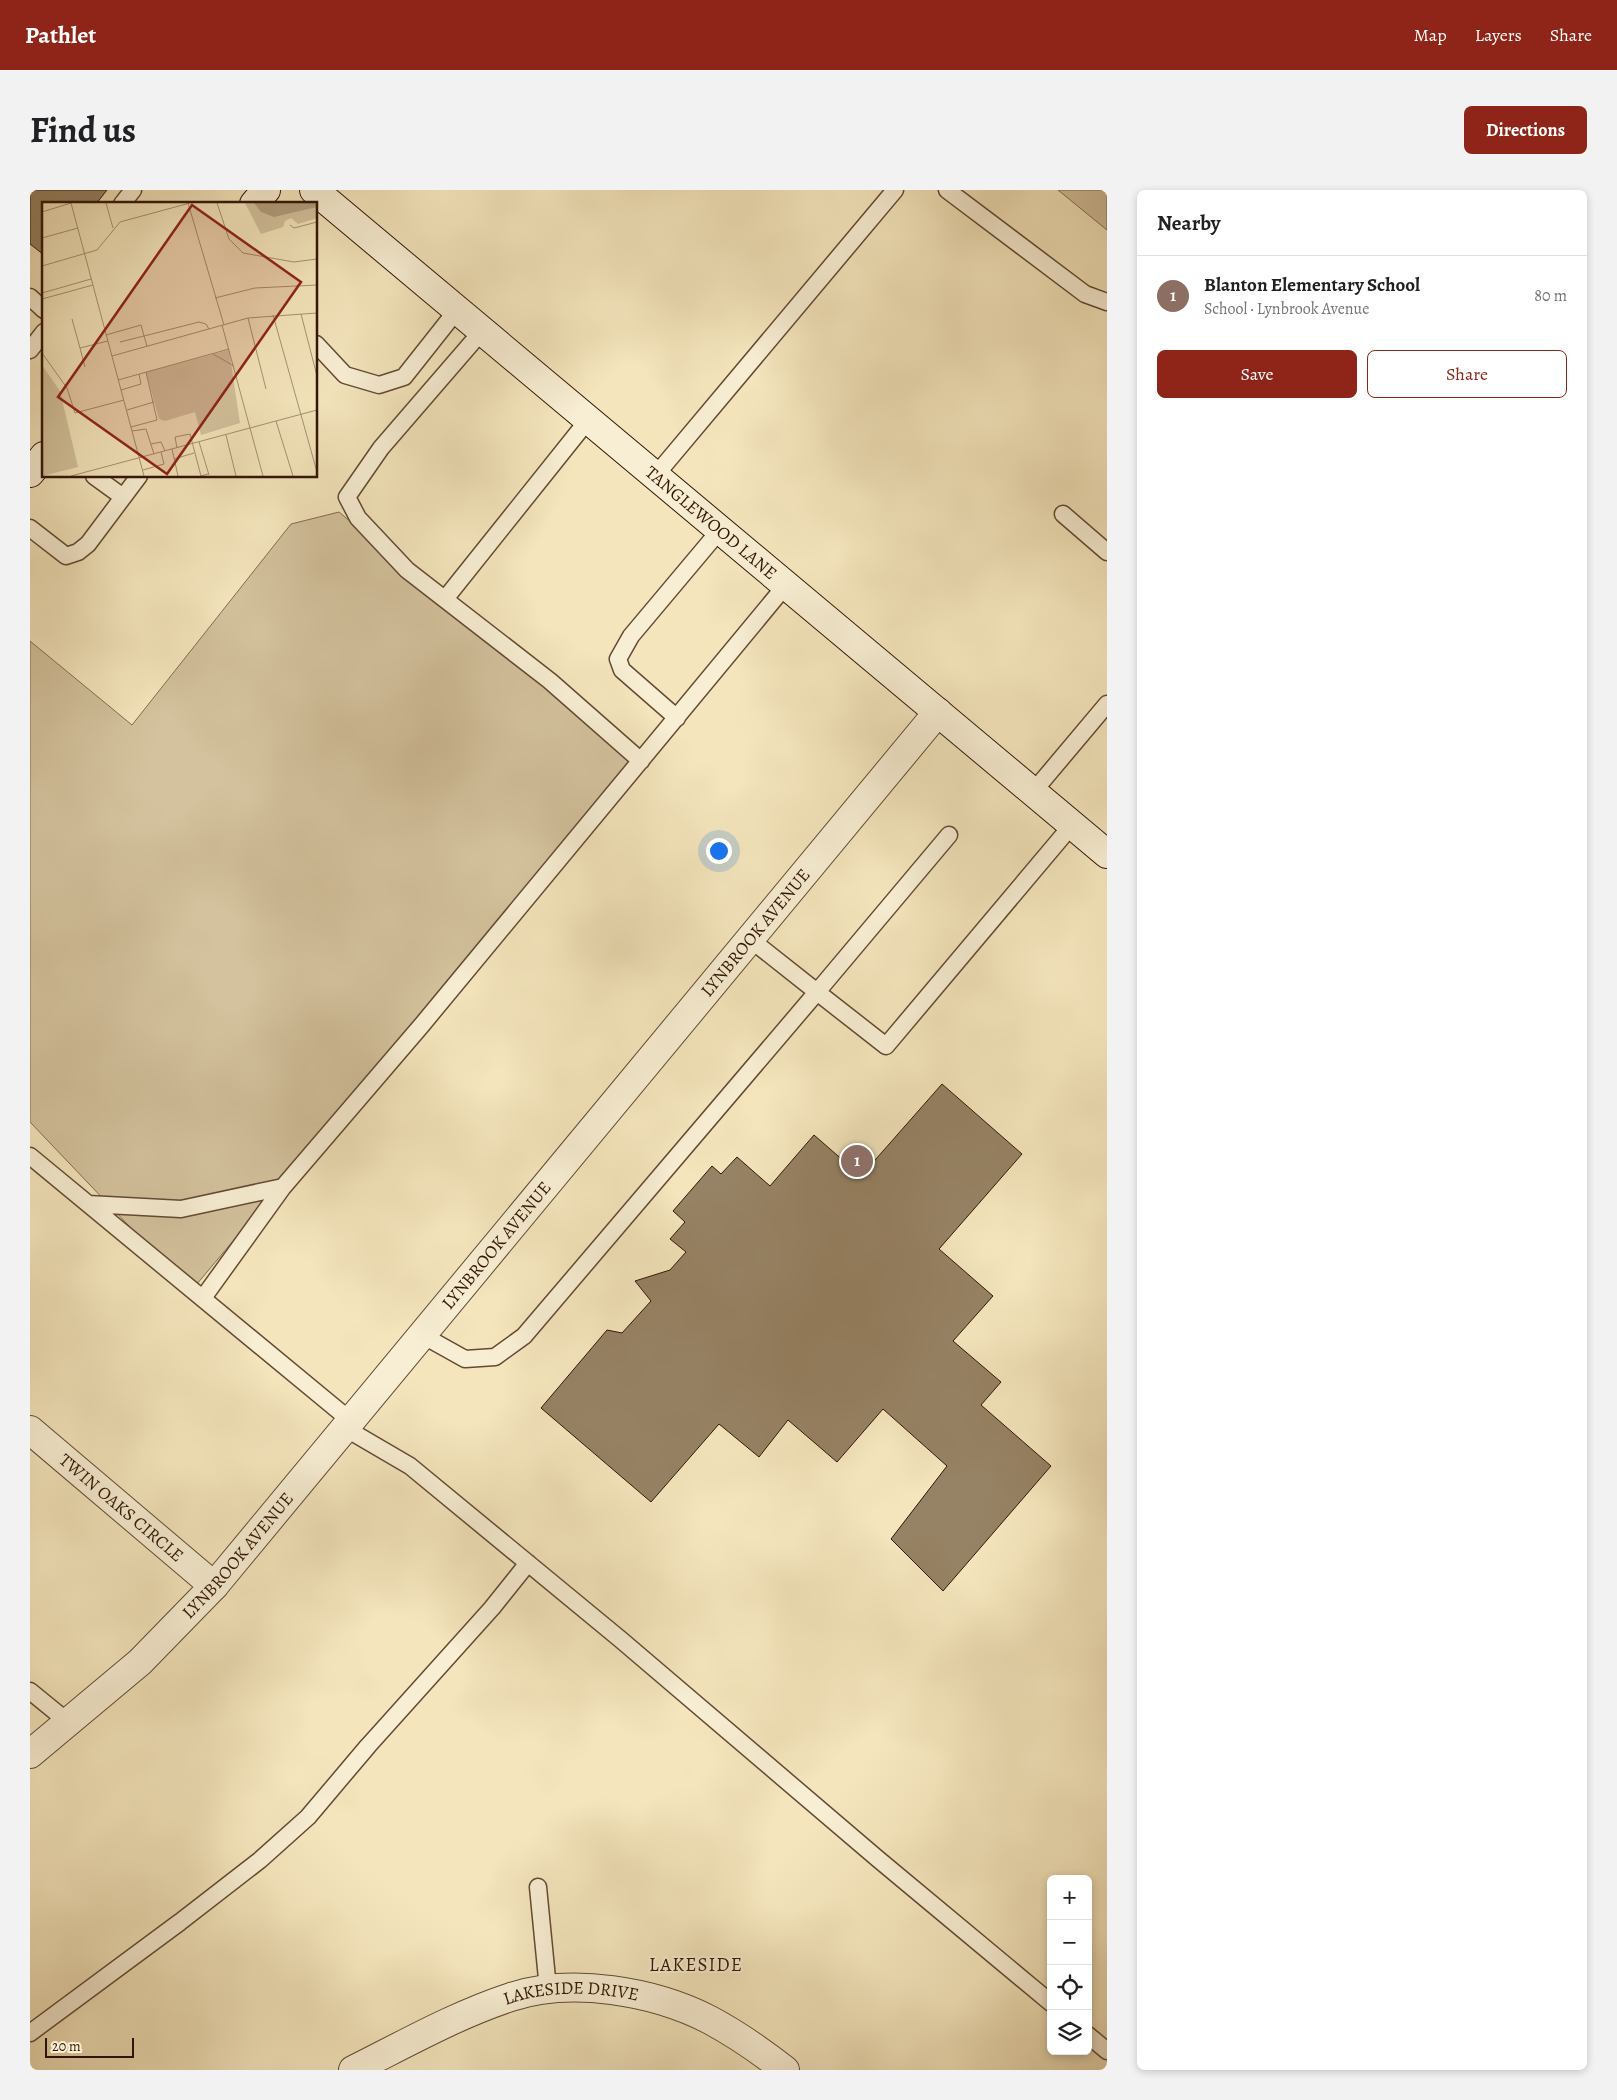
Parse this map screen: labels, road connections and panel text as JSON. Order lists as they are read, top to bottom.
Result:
{
  "streets": {
    "street": [
      "TANGLEWOOD LANE",
      "LYNBROOK AVENUE",
      "TWIN OAKS CIRCLE",
      "LAKESIDE DRIVE"
    ]
  },
  "crossings": [
    ["TANGLEWOOD LANE", "LYNBROOK AVENUE"],
    ["LYNBROOK AVENUE", "TWIN OAKS CIRCLE"]
  ],
  "districts": ["LAKESIDE"],
  "scale_bar": "20 m",
  "page": {
    "header": "Pathlet",
    "nav": ["Map", "Layers", "Share"],
    "title": "Find us",
    "buttons": [
      "Directions",
      ["Save", "Share"]
    ],
    "heading": "Nearby",
    "list": [
      {
        "mark": "1",
        "name": "Blanton Elementary School",
        "note": "School · Lynbrook Avenue",
        "value": "80 m"
      }
    ],
    "pins": "1",
    "map_buttons": ["+", "−"],
    "scale": "20 m"
  }
}
